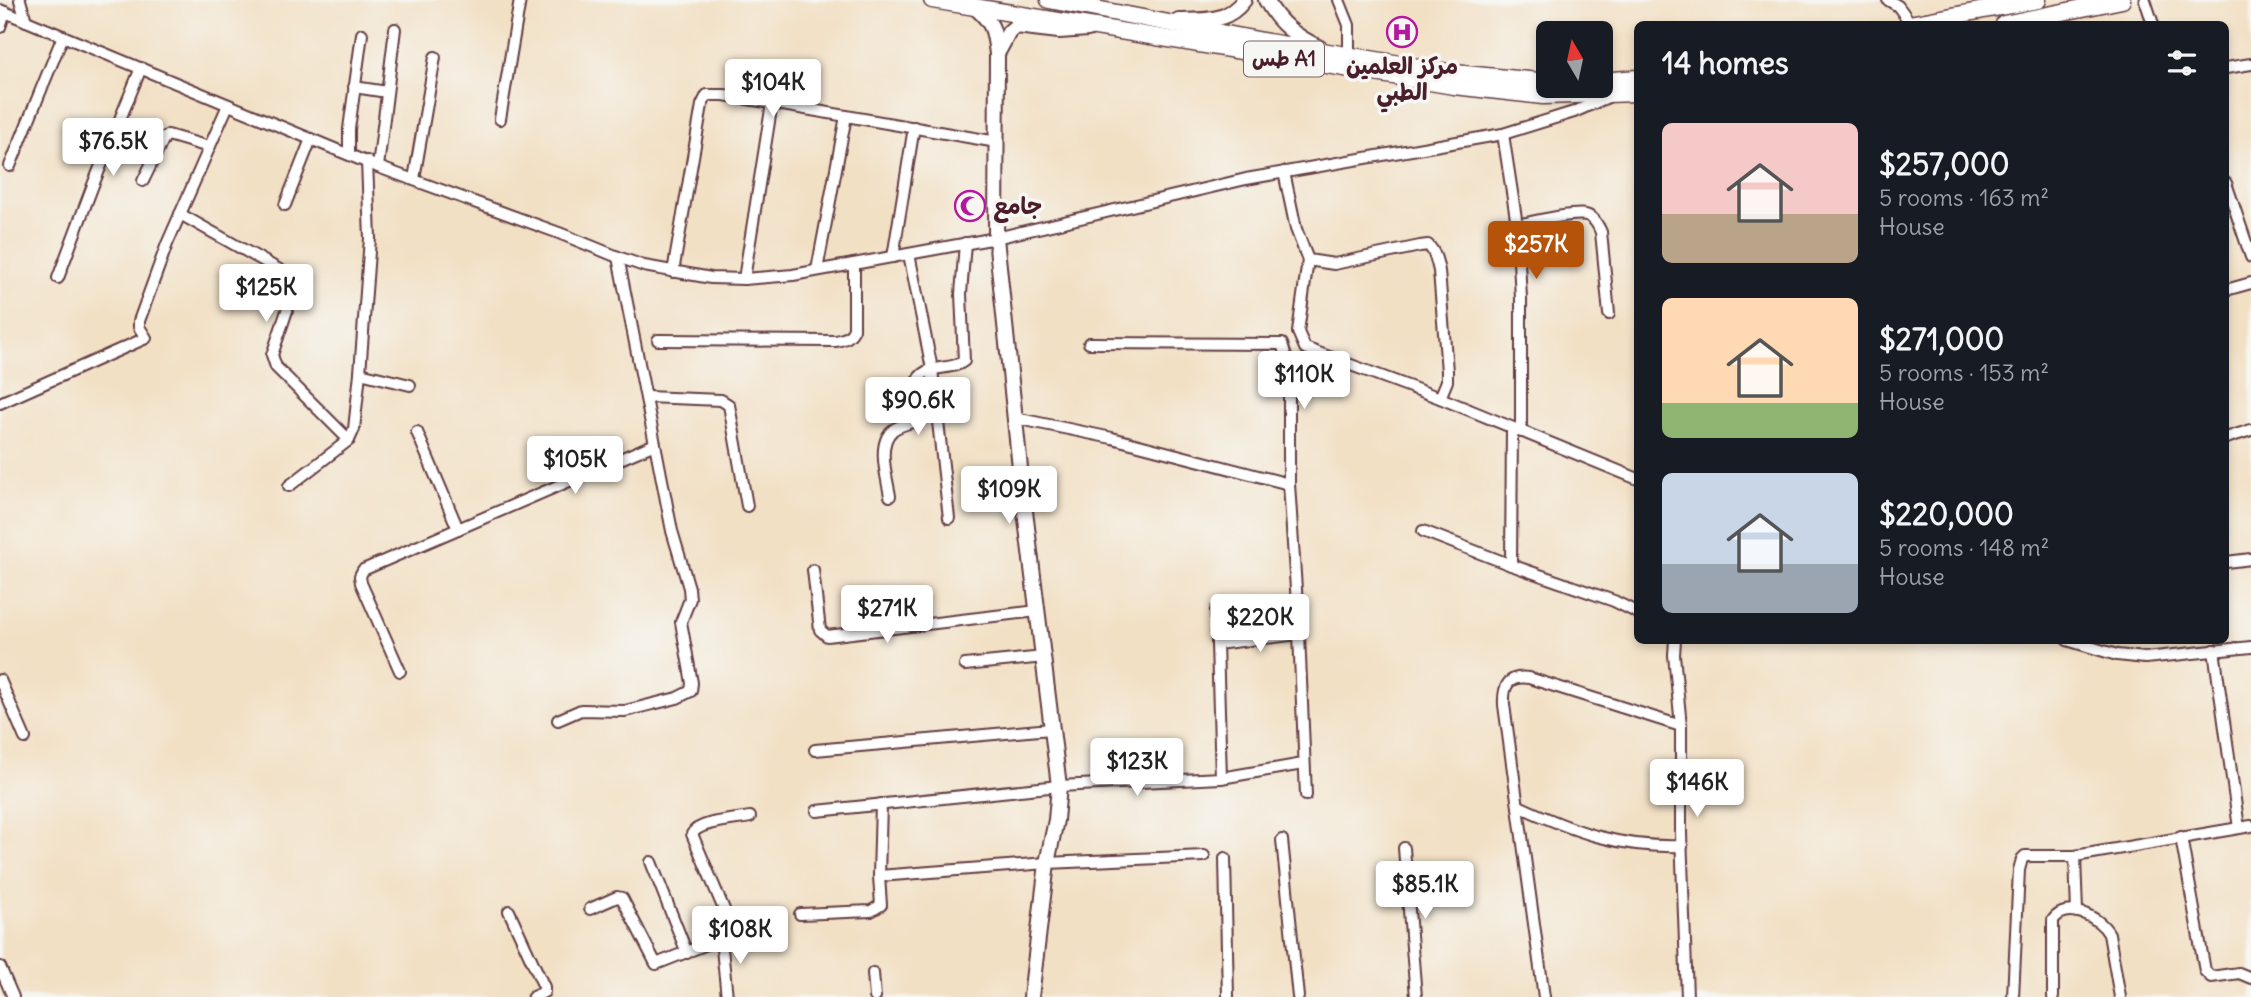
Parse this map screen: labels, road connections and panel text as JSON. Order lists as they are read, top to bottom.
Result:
{
  "streets": {
    "highway": ["طس A1"]
  },
  "places": {
    "hospital": ["مركز العلمين الطبي"],
    "mosque": ["جامع"]
  },
  "north": "top",
  "page": {
    "heading": "14 homes",
    "price": [
      "$104K",
      "$76.5K",
      "$257K",
      "$125K",
      "$110K",
      "$90.6K",
      "$105K",
      "$109K",
      "$271K",
      "$220K",
      "$123K",
      "$146K",
      "$85.1K",
      "$108K"
    ],
    "list": [
      {
        "name": "$257,000",
        "note": "5 rooms · 163 m² · House"
      },
      {
        "name": "$271,000",
        "note": "5 rooms · 153 m² · House"
      },
      {
        "name": "$220,000",
        "note": "5 rooms · 148 m² · House"
      }
    ]
  }
}
